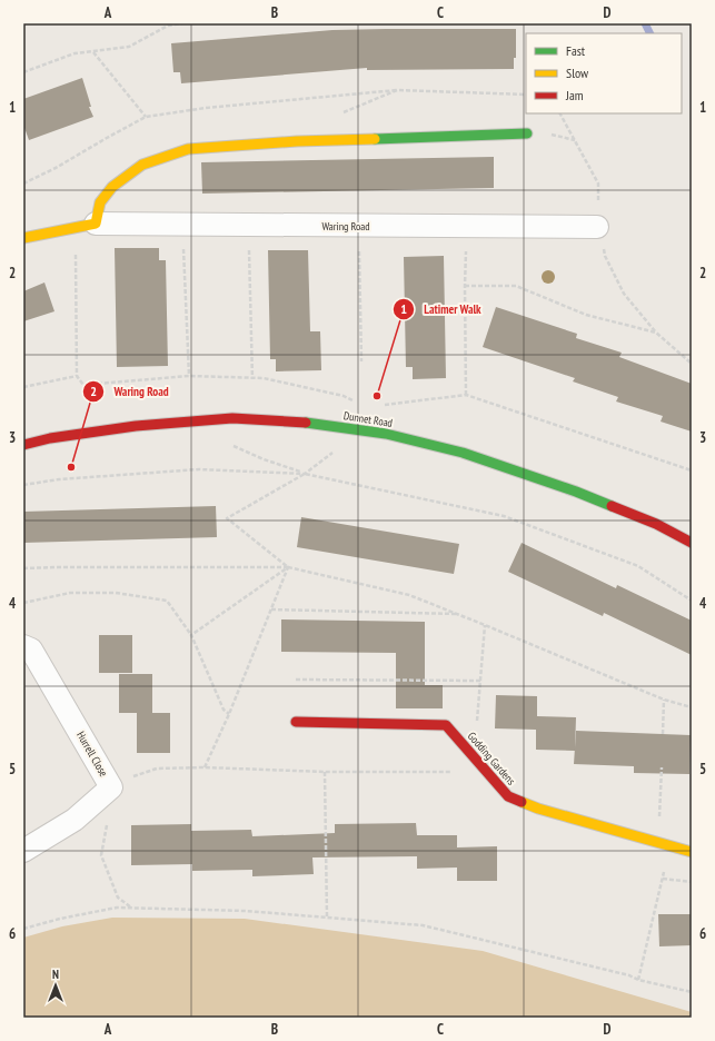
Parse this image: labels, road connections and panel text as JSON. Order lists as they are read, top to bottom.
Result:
{
  "streets": {
    "street": [
      "Waring Road",
      "Dunnet Road",
      "Hurrell Close",
      "Godding Gardens"
    ]
  },
  "places": ["Latimer Walk", "Waring Road"],
  "legend": ["Fast", "Slow", "Jam"],
  "north": "top",
  "grid": {
    "columns": [
      "A",
      "B",
      "C",
      "D"
    ],
    "rows": [
      "1",
      "2",
      "3",
      "4",
      "5",
      "6"
    ]
  }
}
